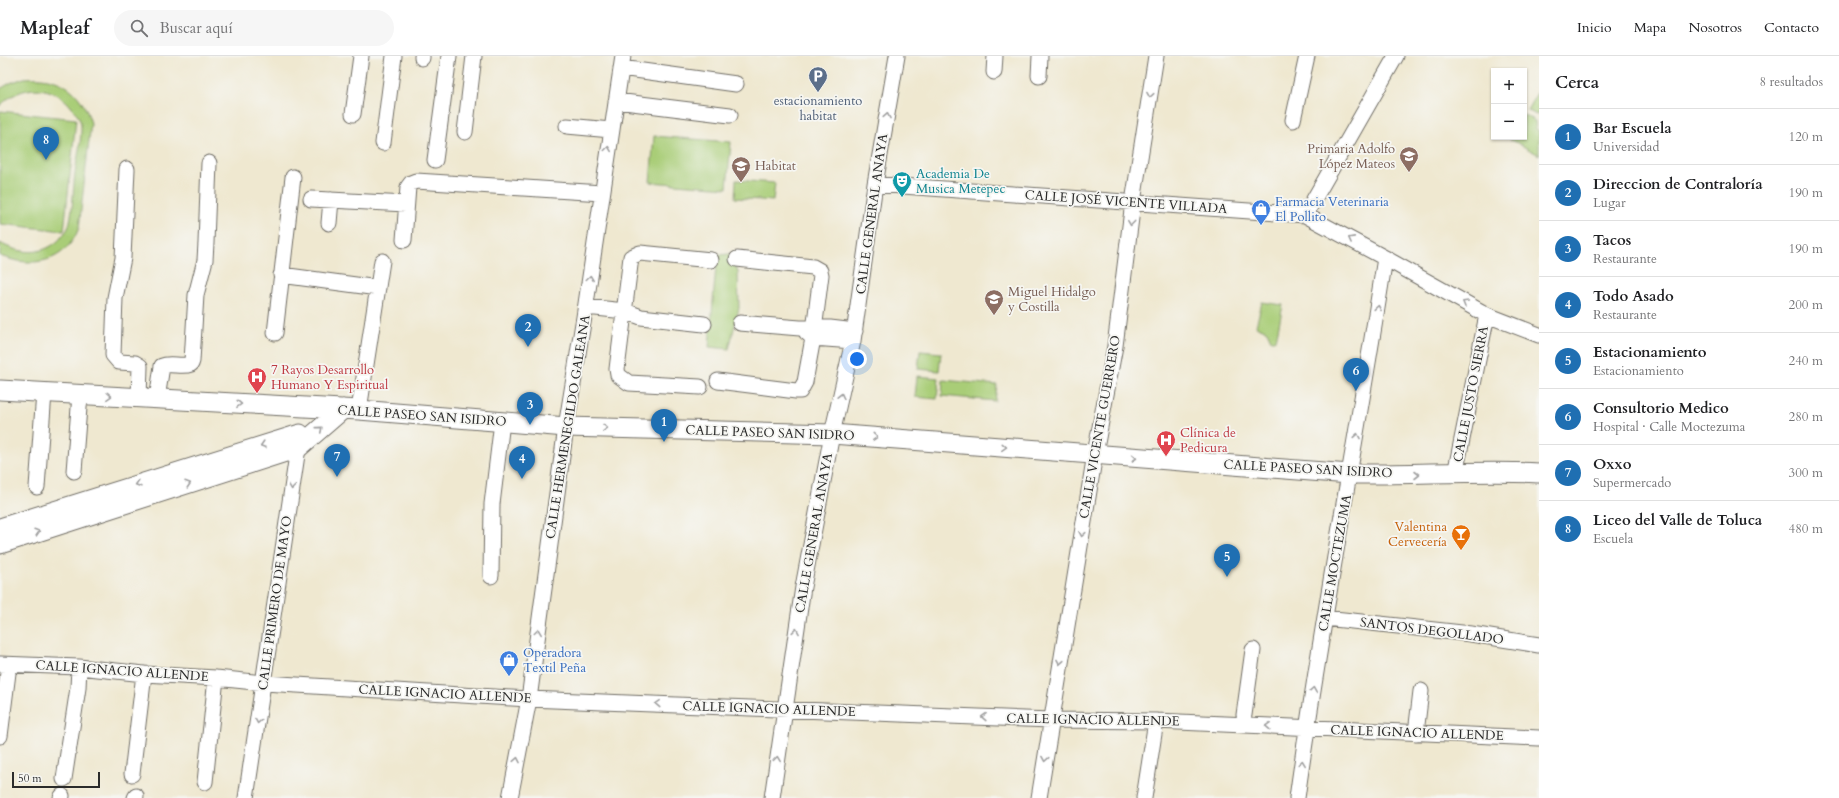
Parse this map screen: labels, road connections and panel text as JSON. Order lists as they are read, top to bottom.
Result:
{
  "streets": {
    "main road": ["CALLE PASEO SAN ISIDRO", "CALLE PRIMERO DE MAYO"],
    "street": [
      "CALLE JOSÉ VICENTE VILLADA",
      "CALLE GENERAL ANAYA",
      "CALLE JUSTO SIERRA",
      "CALLE HERMENEGILDO GALEANA",
      "CALLE VICENTE GUERRERO",
      "CALLE MOCTEZUMA",
      "SANTOS DEGOLLADO",
      "CALLE IGNACIO ALLENDE"
    ]
  },
  "crossings": [
    ["CALLE JOSÉ VICENTE VILLADA", "CALLE GENERAL ANAYA"],
    ["CALLE JOSÉ VICENTE VILLADA", "CALLE VICENTE GUERRERO"],
    ["CALLE GENERAL ANAYA", "CALLE PASEO SAN ISIDRO"],
    ["CALLE GENERAL ANAYA", "CALLE IGNACIO ALLENDE"],
    ["CALLE JUSTO SIERRA", "CALLE PASEO SAN ISIDRO"],
    ["CALLE PASEO SAN ISIDRO", "CALLE HERMENEGILDO GALEANA"],
    ["CALLE PASEO SAN ISIDRO", "CALLE VICENTE GUERRERO"],
    ["CALLE PASEO SAN ISIDRO", "CALLE MOCTEZUMA"],
    ["CALLE PASEO SAN ISIDRO", "CALLE PRIMERO DE MAYO"],
    ["CALLE HERMENEGILDO GALEANA", "CALLE IGNACIO ALLENDE"],
    ["CALLE VICENTE GUERRERO", "CALLE IGNACIO ALLENDE"],
    ["CALLE MOCTEZUMA", "SANTOS DEGOLLADO"],
    ["CALLE MOCTEZUMA", "CALLE IGNACIO ALLENDE"],
    ["CALLE PRIMERO DE MAYO", "CALLE IGNACIO ALLENDE"]
  ],
  "one_way": [
    "CALLE GENERAL ANAYA",
    "CALLE HERMENEGILDO GALEANA",
    "CALLE VICENTE GUERRERO",
    "CALLE MOCTEZUMA",
    "CALLE PRIMERO DE MAYO",
    "CALLE IGNACIO ALLENDE"
  ],
  "places": {
    "parking": ["estacionamiento habitat"],
    "school or university": ["Primaria Adolfo López Mateos", "Habitat", "Miguel Hidalgo y Costilla"],
    "theatre": ["Academia De Musica Metepec"],
    "shop": ["Farmacia Veterinaria El Pollito", "Operadora Textil Peña"],
    "hospital": ["7 Rayos Desarrollo Humano Y Espiritual", "Clínica de Pedicura"],
    "bar": ["Valentina Cervecería"]
  },
  "scale_bar": "50 m",
  "page": {
    "header": "Mapleaf",
    "search": "Buscar aquí",
    "nav": [
      "Inicio",
      "Mapa",
      "Nosotros",
      "Contacto"
    ],
    "heading": ["Cerca", "8 resultados"],
    "map_buttons": ["+", "−"],
    "list": [
      {
        "mark": "1",
        "name": "Bar Escuela",
        "note": "Universidad",
        "value": "120 m"
      },
      {
        "mark": "2",
        "name": "Direccion de Contraloría",
        "note": "Lugar",
        "value": "190 m"
      },
      {
        "mark": "3",
        "name": "Tacos",
        "note": "Restaurante",
        "value": "190 m"
      },
      {
        "mark": "4",
        "name": "Todo Asado",
        "note": "Restaurante",
        "value": "200 m"
      },
      {
        "mark": "5",
        "name": "Estacionamiento",
        "note": "Estacionamiento",
        "value": "240 m"
      },
      {
        "mark": "6",
        "name": "Consultorio Medico",
        "note": "Hospital · Calle Moctezuma",
        "value": "280 m"
      },
      {
        "mark": "7",
        "name": "Oxxo",
        "note": "Supermercado",
        "value": "300 m"
      },
      {
        "mark": "8",
        "name": "Liceo del Valle de Toluca",
        "note": "Escuela",
        "value": "480 m"
      }
    ],
    "pins": [
      "8",
      "2",
      "6",
      "3",
      "1",
      "7",
      "4",
      "5"
    ],
    "scale": "50 m"
  }
}
